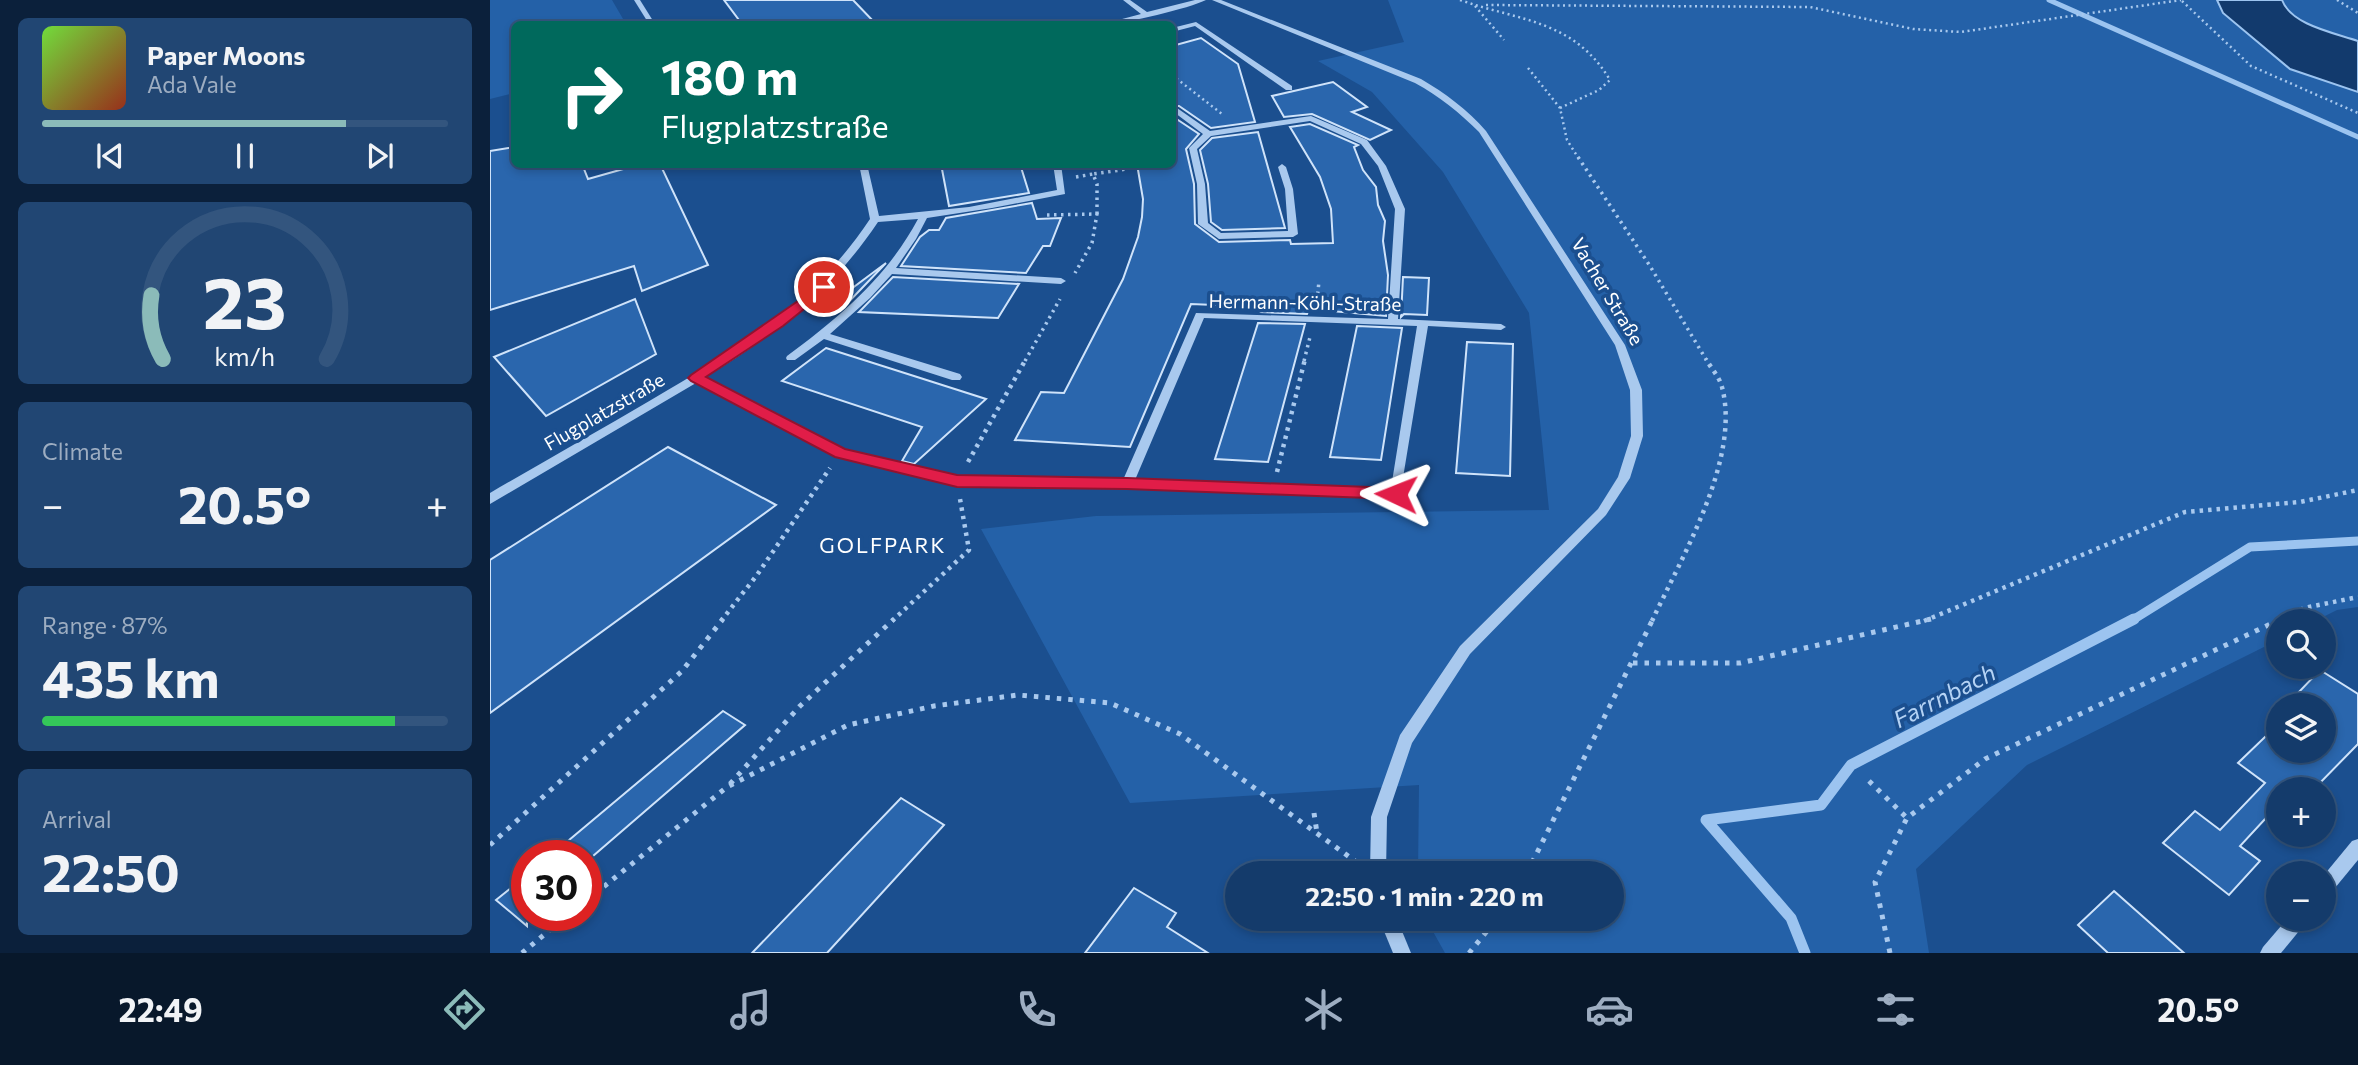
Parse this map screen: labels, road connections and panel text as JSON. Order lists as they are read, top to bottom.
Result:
{
  "streets": {
    "street": ["Vacher Straße", "Hermann-Köhl-Straße", "Flugplatzstraße"]
  },
  "crossings": [
    ["Hermann-Köhl-Straße", "Flugplatzstraße"]
  ],
  "districts": ["GOLFPARK"],
  "water": ["Farrnbach"],
  "page": {
    "turn": ["180 m", "Flugplatzstraße"],
    "song": ["Paper Moons", "Ada Vale"],
    "tile": [
      "Climate",
      ["Range · 87%", "435 km"],
      ["Arrival", "22:50"]
    ],
    "heat": ["−", "20.5°", "+"],
    "map_buttons": ["+", "−"],
    "limit": "30",
    "trip": "22:50 · 1 min · 220 m",
    "tabs": ["22:49", "20.5°"],
    "gauge": ["23", "km/h"]
  }
}
